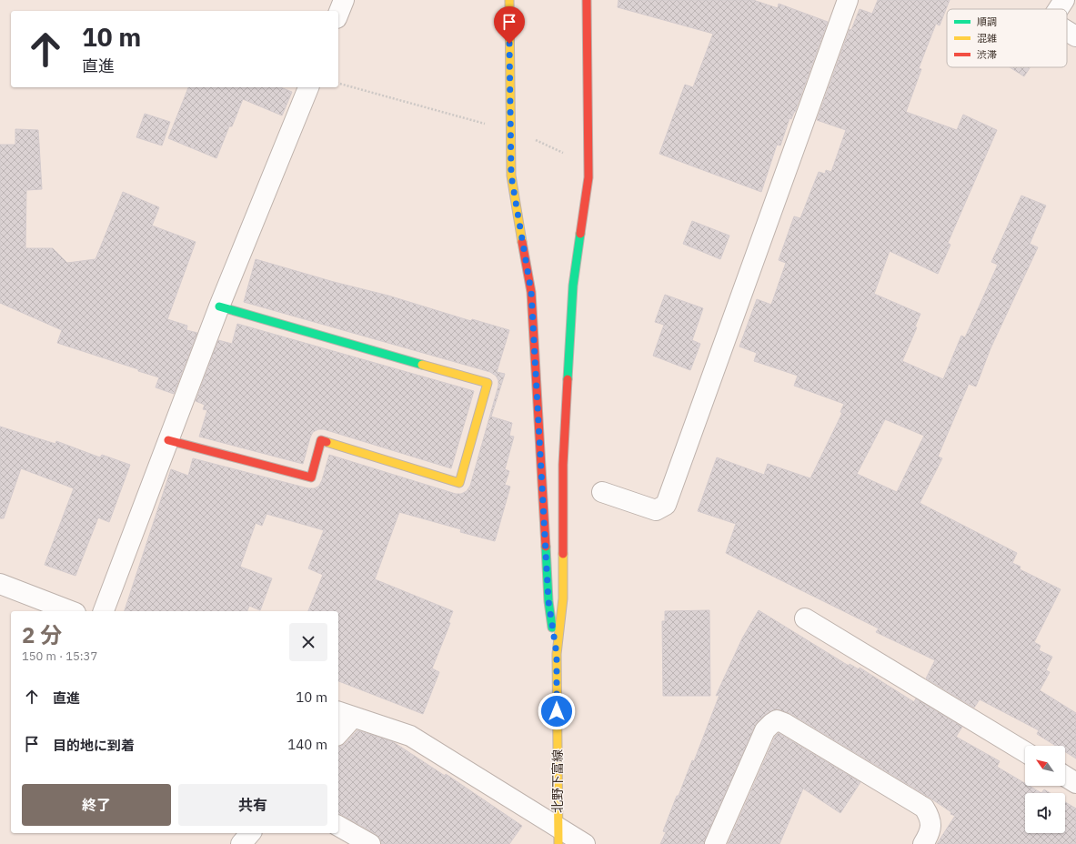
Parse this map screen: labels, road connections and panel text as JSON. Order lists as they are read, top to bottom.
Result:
{
  "streets": {
    "street": ["北野下富線"]
  },
  "legend": ["順調", "混雑", "渋滞"],
  "north": "top left",
  "page": {
    "turn": ["10 m", "直進"],
    "heading": ["2 分", "150 m · 15:37"],
    "list": [
      {
        "name": "直進",
        "value": "10 m"
      },
      {
        "name": "目的地に到着",
        "value": "140 m"
      }
    ],
    "buttons": ["終了", "共有"]
  }
}
